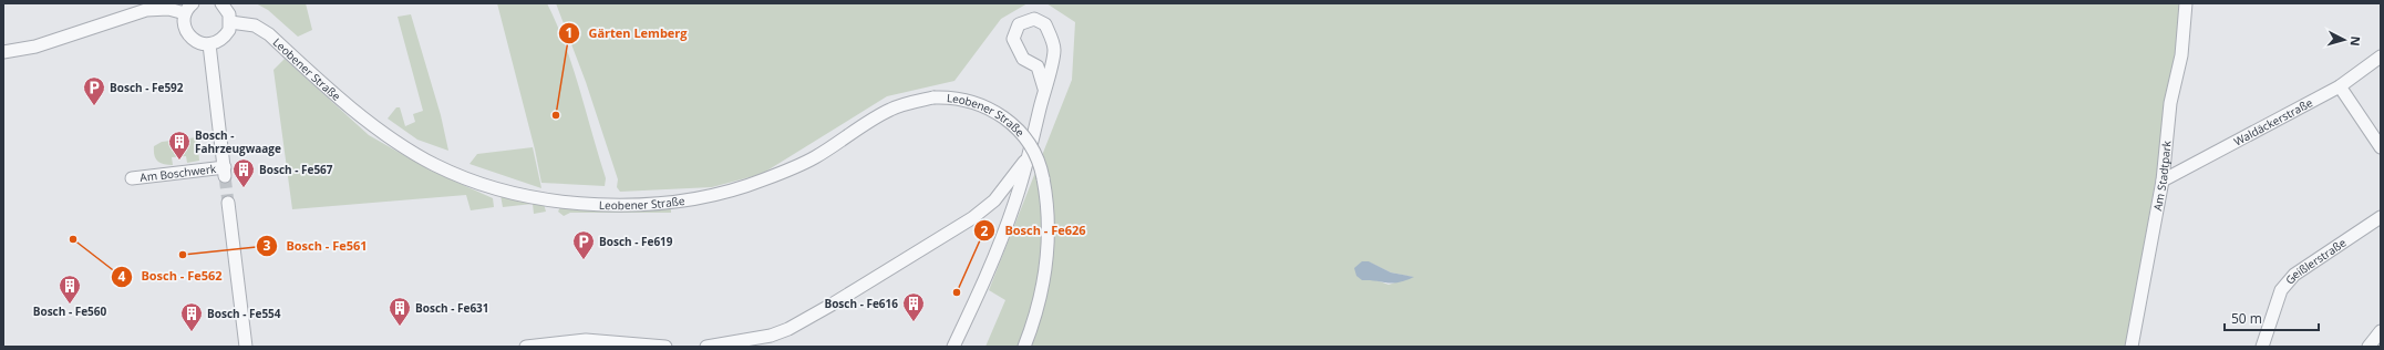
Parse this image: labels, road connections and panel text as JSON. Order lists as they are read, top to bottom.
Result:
{
  "streets": {
    "street": [
      "Leobener Straße",
      "Waldäckerstraße",
      "Am Boschwerk",
      "Am Stadtpark",
      "Geißlerstraße"
    ]
  },
  "crossings": [
    ["Waldäckerstraße", "Am Stadtpark"]
  ],
  "places": {
    "parking": ["Bosch - Fe592", "Bosch - Fe619"],
    "other": [
      "Gärten Lemberg",
      "Bosch - Fe562",
      "Bosch - Fe561",
      "Bosch - Fe626"
    ],
    "building": [
      "Bosch - Fahrzeugwaage",
      "Bosch - Fe567",
      "Bosch - Fe560",
      "Bosch - Fe616",
      "Bosch - Fe631",
      "Bosch - Fe554"
    ]
  },
  "scale_bar": "50 m",
  "north": "right"
}
